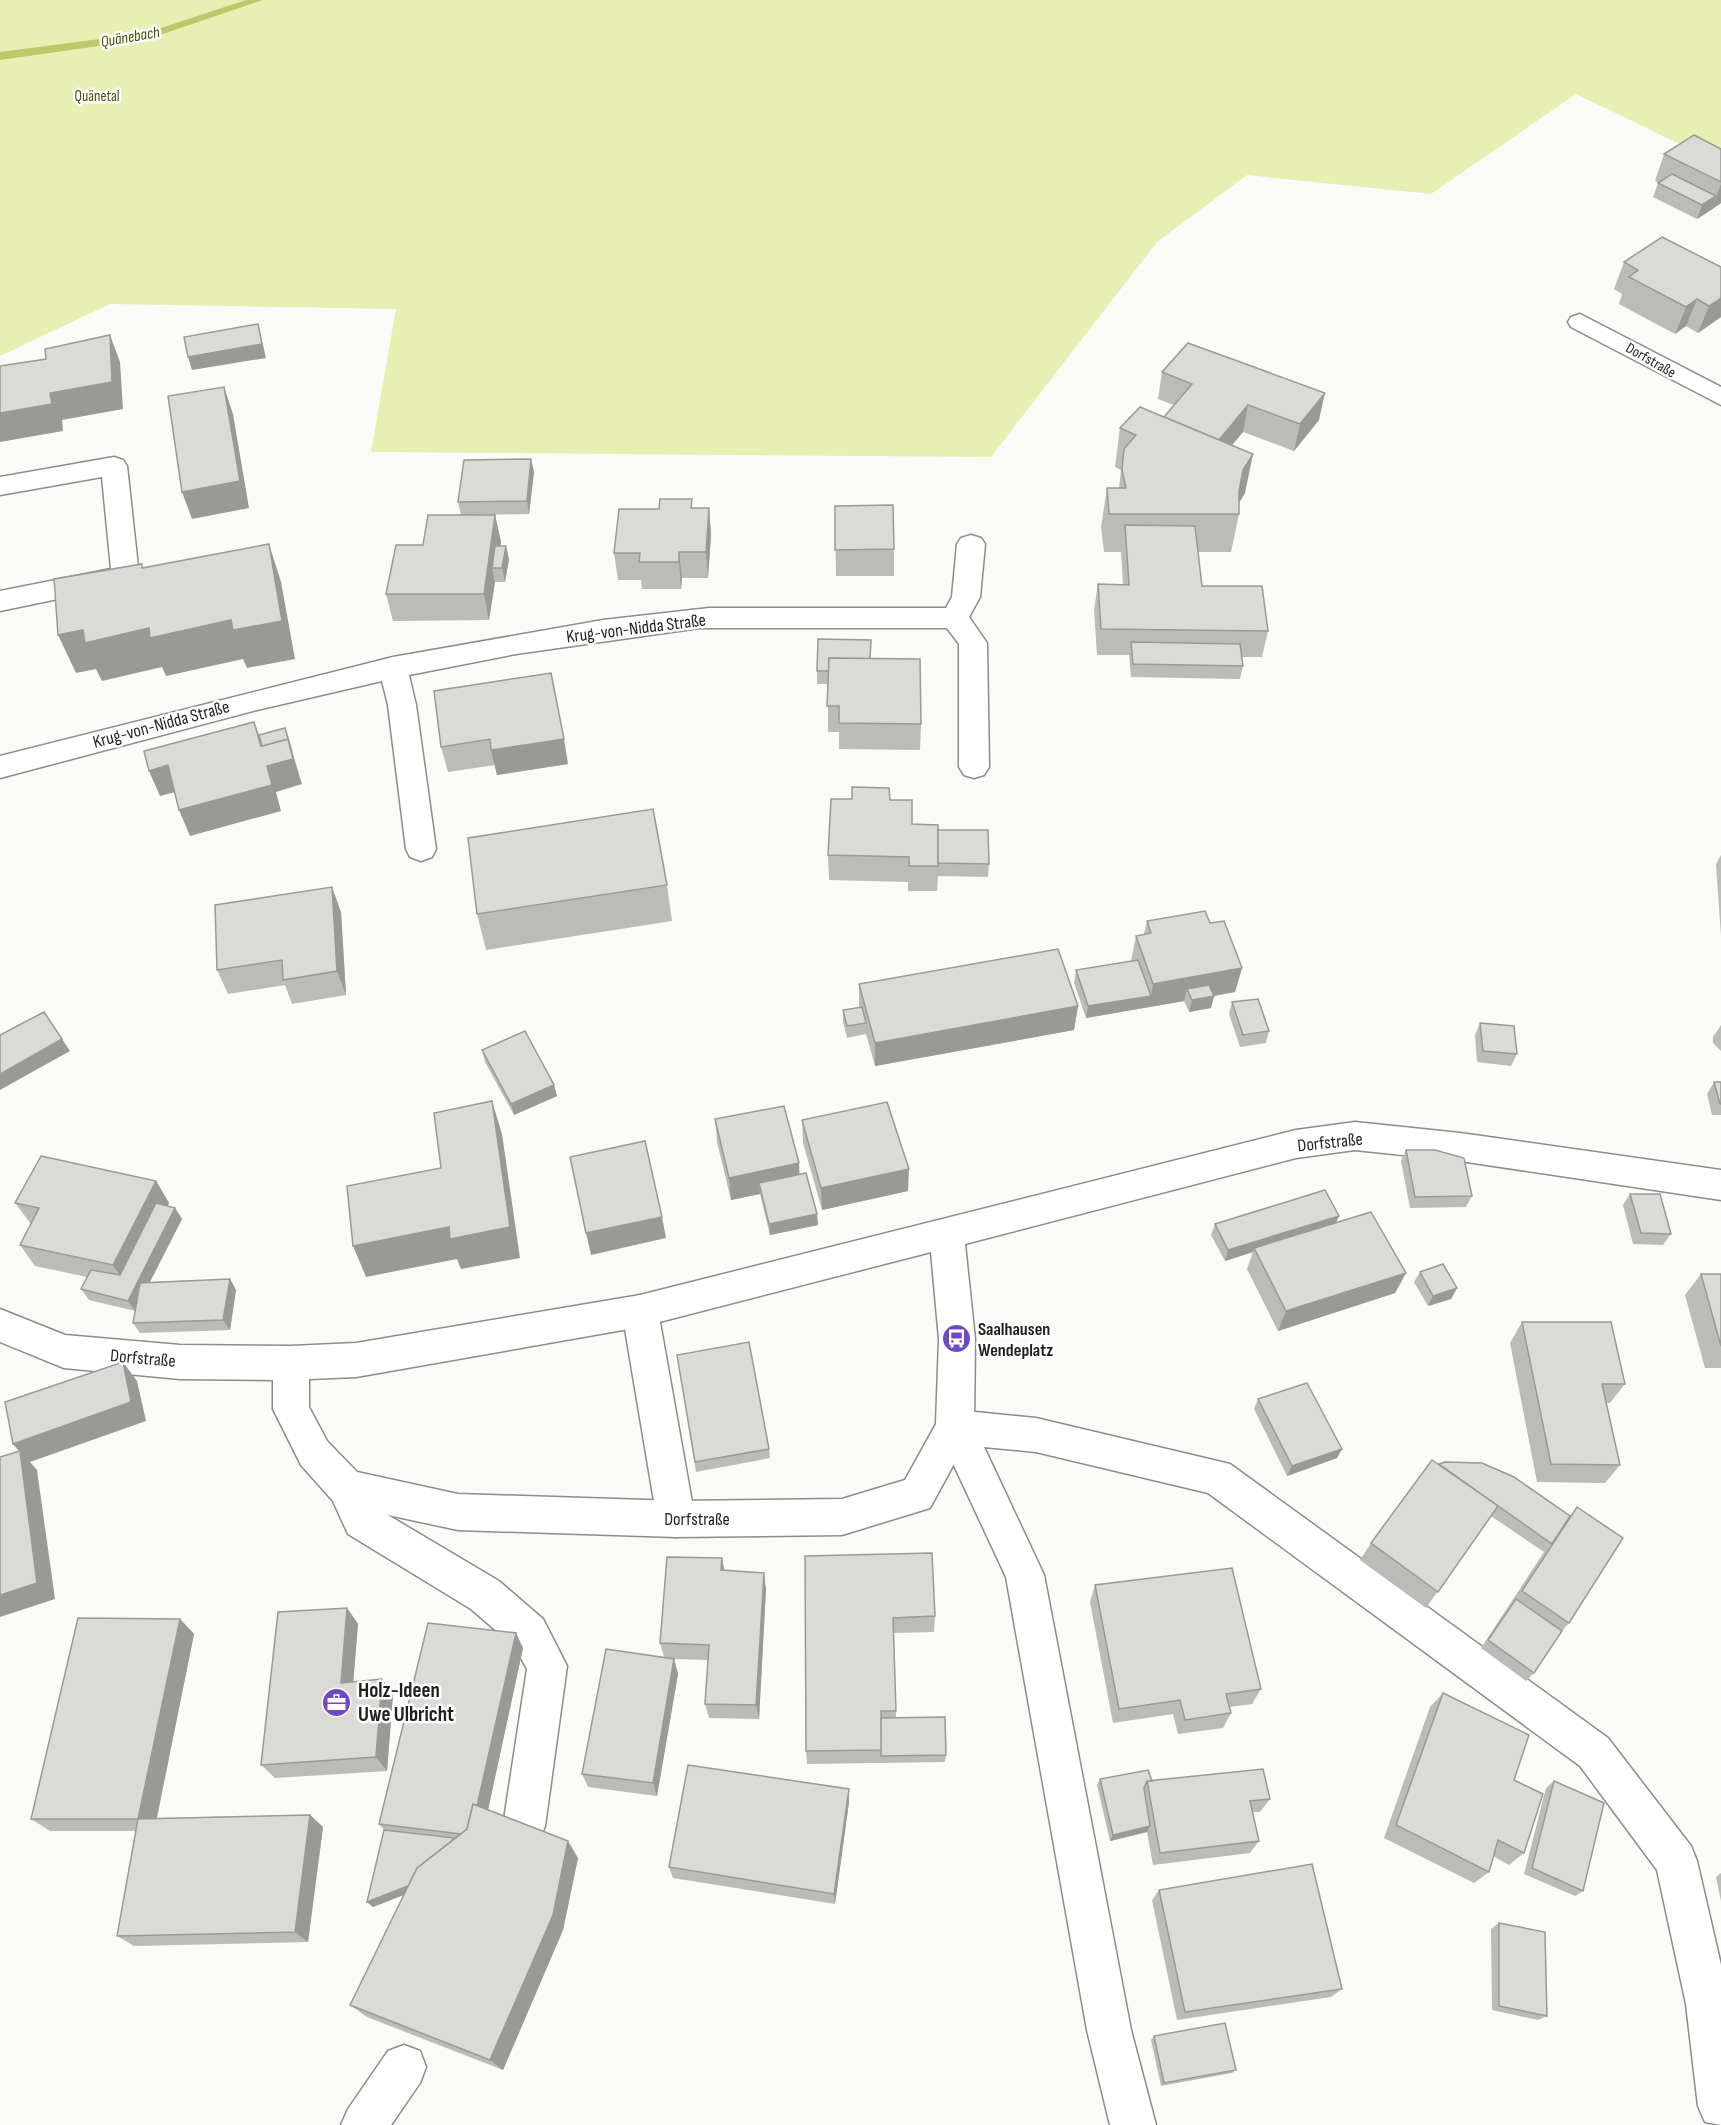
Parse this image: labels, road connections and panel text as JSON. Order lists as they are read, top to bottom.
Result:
{
  "streets": {
    "street": ["Dorfstraße", "Krug-von-Nidda Straße"]
  },
  "water": ["Quänebach"],
  "parks": ["Quänetal"],
  "places": {
    "bus stop": ["Saalhausen Wendeplatz"],
    "office": ["Holz-Ideen Uwe Ulbricht"]
  }
}
